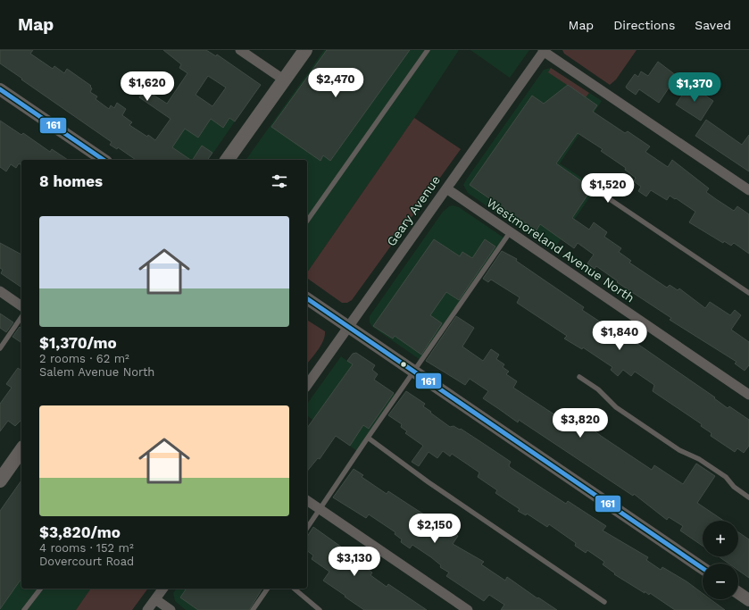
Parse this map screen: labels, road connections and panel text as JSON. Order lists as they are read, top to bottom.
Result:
{
  "streets": {
    "street": ["Geary Avenue", "Westmoreland Avenue North"]
  },
  "crossings": [
    ["Geary Avenue", "Westmoreland Avenue North"]
  ],
  "lines": ["transit line 161"],
  "page": {
    "header": "Map",
    "nav": ["Map", "Directions", "Saved"],
    "price": [
      "$2,470",
      "$1,620",
      "$1,370",
      "$1,520",
      "$1,840",
      "$3,820",
      "$2,150",
      "$3,130"
    ],
    "heading": "8 homes",
    "list": [
      {
        "name": "$1,370/mo",
        "note": "2 rooms · 62 m² · Salem Avenue North"
      },
      {
        "name": "$3,820/mo",
        "note": "4 rooms · 152 m² · Dovercourt Road"
      }
    ],
    "map_buttons": ["+", "−"]
  }
}
